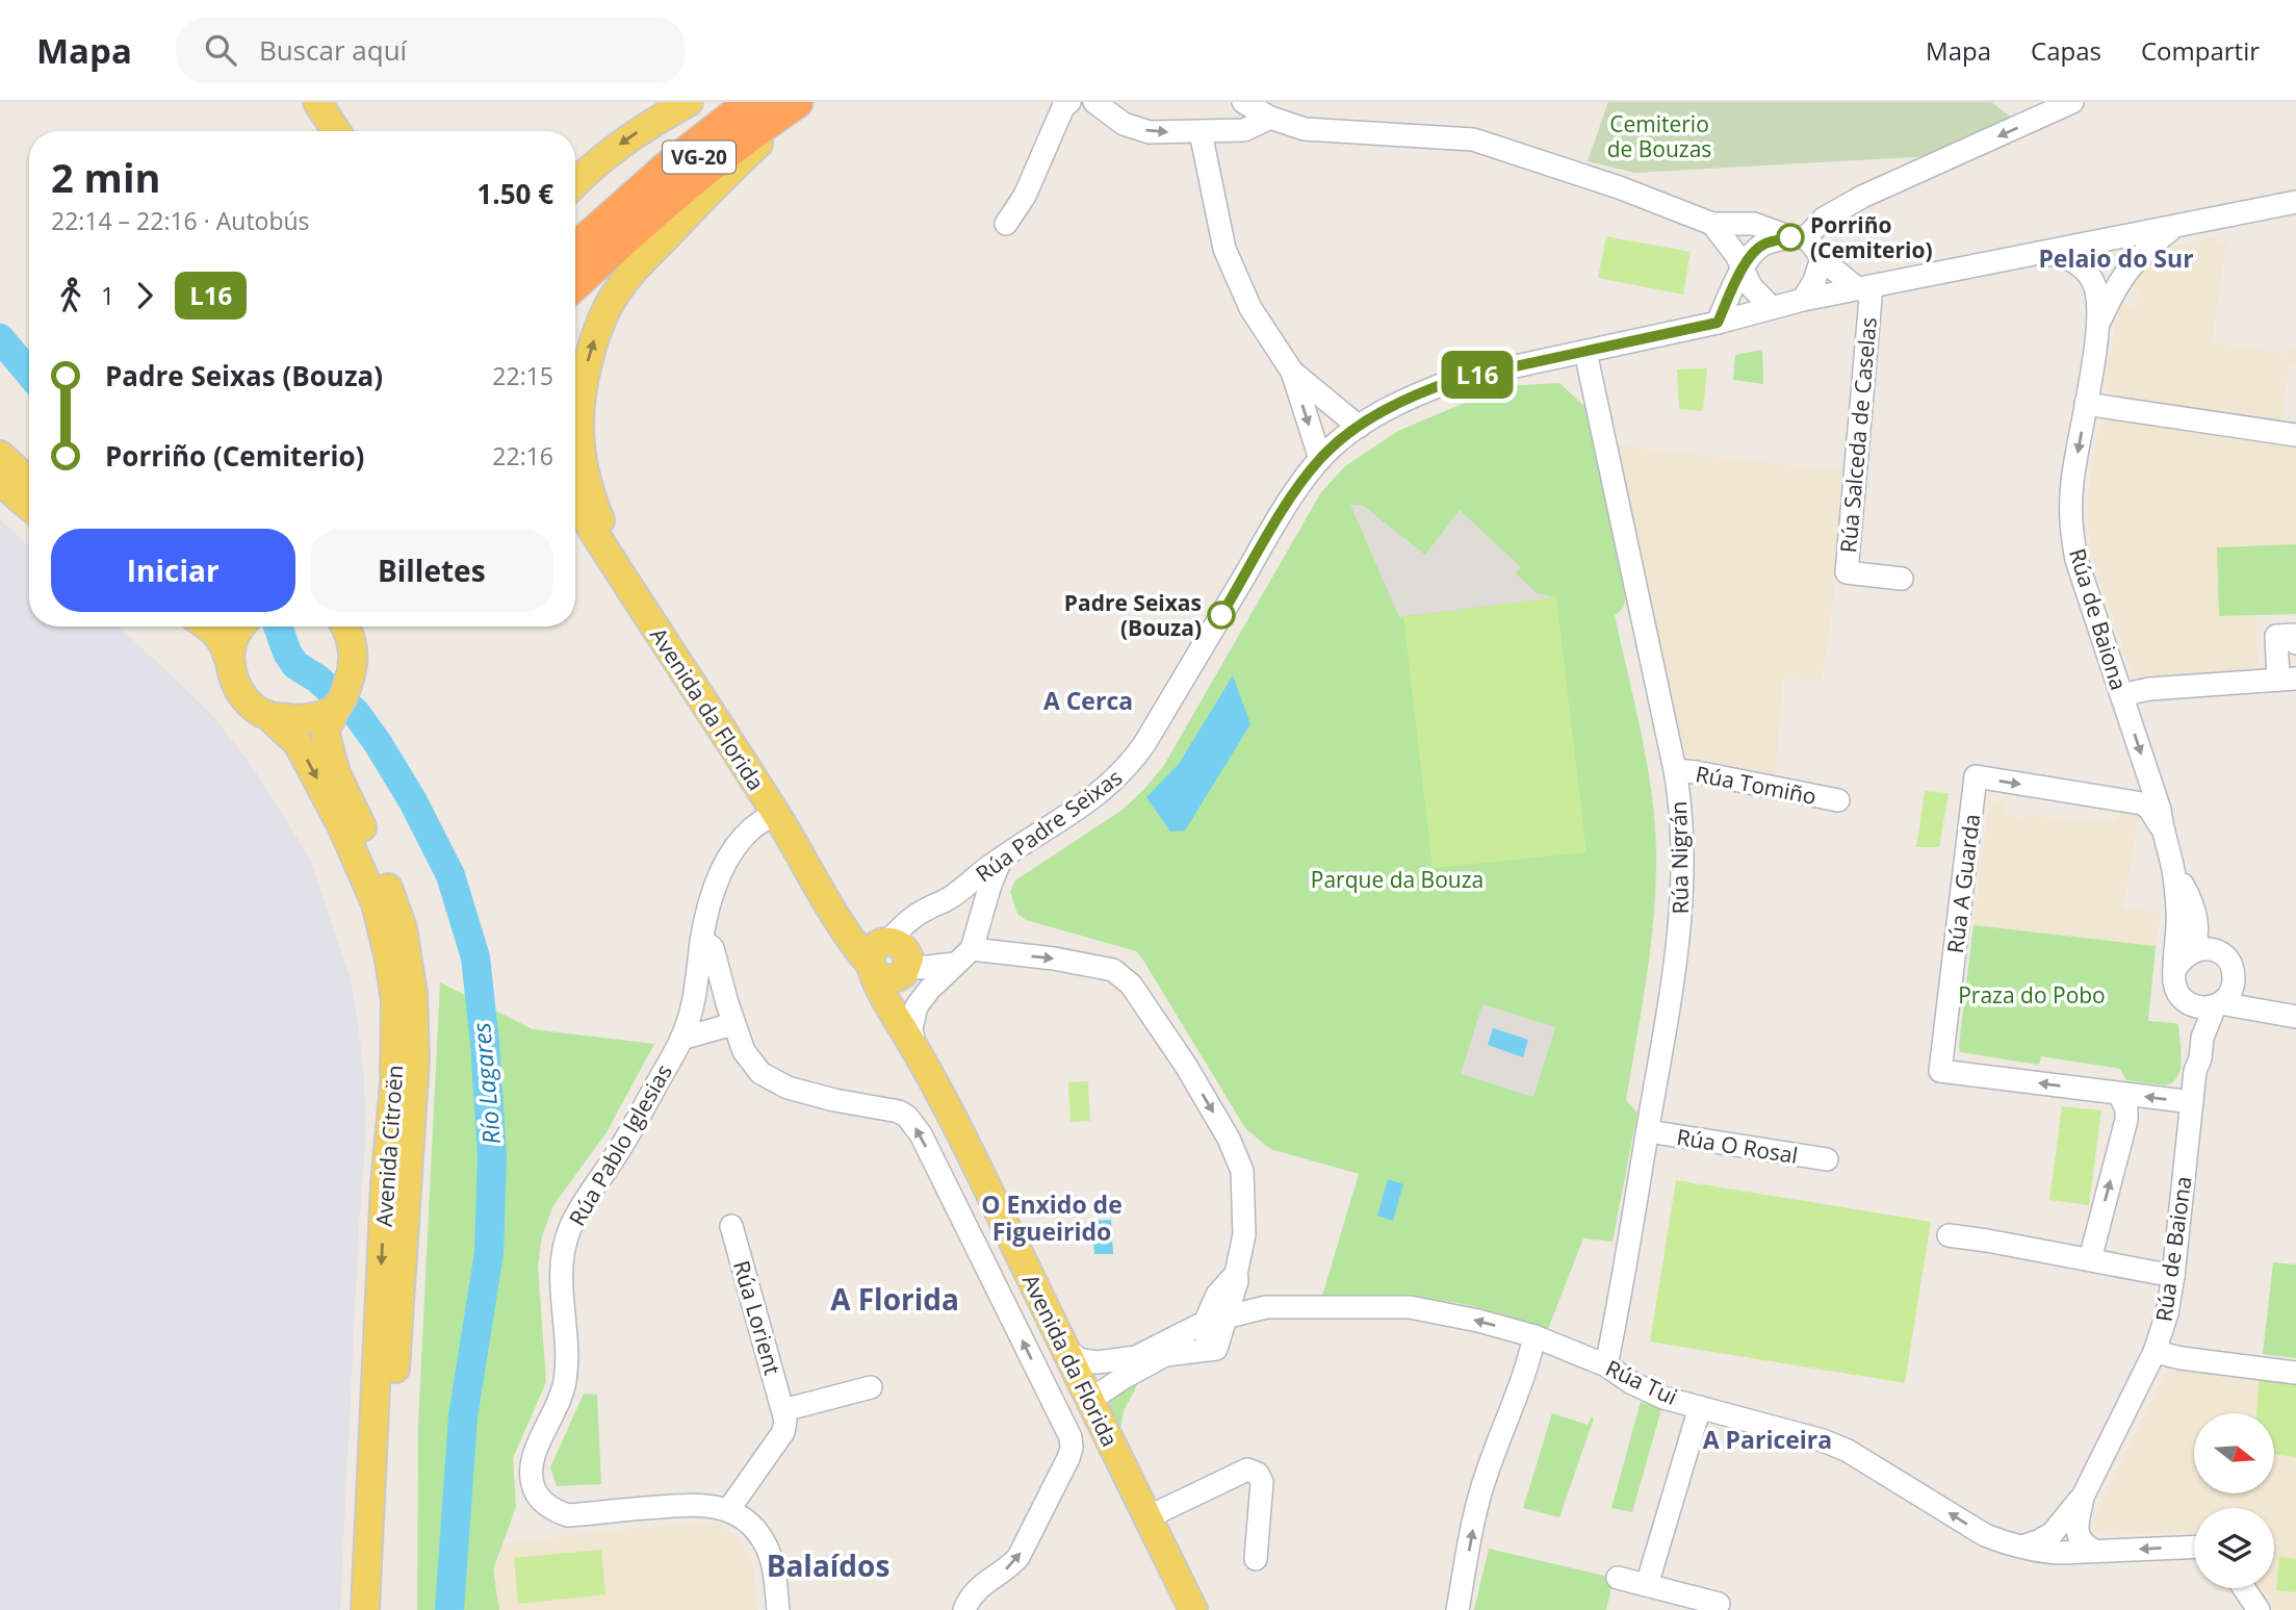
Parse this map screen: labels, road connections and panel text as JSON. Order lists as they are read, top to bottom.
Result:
{
  "streets": {
    "highway": ["VG-20"],
    "main road": ["Avenida da Florida", "Avenida Citroën"],
    "street": [
      "Rúa Salceda de Caselas",
      "Rúa de Baiona",
      "Rúa Tomiño",
      "Rúa Padre Seixas",
      "Rúa Nigrán",
      "Rúa A Guarda",
      "Rúa Pablo Iglesias",
      "Rúa O Rosal",
      "Rúa Lorient",
      "Rúa Tui"
    ]
  },
  "crossings": [
    ["Rúa de Baiona", "Rúa A Guarda"],
    ["Rúa de Baiona", "Rúa Tui"],
    ["Avenida da Florida", "Rúa Padre Seixas"],
    ["Avenida da Florida", "Rúa Pablo Iglesias"],
    ["Avenida da Florida", "Rúa Tui"],
    ["Rúa Tomiño", "Rúa Nigrán"],
    ["Rúa Padre Seixas", "Rúa Nigrán"],
    ["Rúa Nigrán", "Rúa O Rosal"],
    ["Rúa Nigrán", "Rúa Tui"],
    ["Rúa Pablo Iglesias", "Rúa Lorient"]
  ],
  "one_way": ["Rúa Tui"],
  "districts": [
    "Pelaio do Sur",
    "A Cerca",
    "O Enxido de Figueirido",
    "A Florida",
    "A Pariceira",
    "Balaídos"
  ],
  "water": ["Río Lagares"],
  "parks": ["Cemiterio de Bouzas", "Parque da Bouza", "Praza do Pobo"],
  "places": ["Porriño (Cemiterio)", "Padre Seixas (Bouza)"],
  "lines": ["bus line L16"],
  "north": "right",
  "page": {
    "header": "Mapa",
    "search": "Buscar aquí",
    "nav": ["Mapa", "Capas", "Compartir"],
    "on_map": "L16",
    "heading": ["2 min", "22:14 – 22:16 · Autobús", "1.50 €"],
    "legs": ["1", "L16"],
    "list": [
      {
        "name": "Padre Seixas (Bouza)",
        "value": "22:15"
      },
      {
        "name": "Porriño (Cemiterio)",
        "value": "22:16"
      }
    ],
    "buttons": ["Iniciar", "Billetes"]
  }
}
